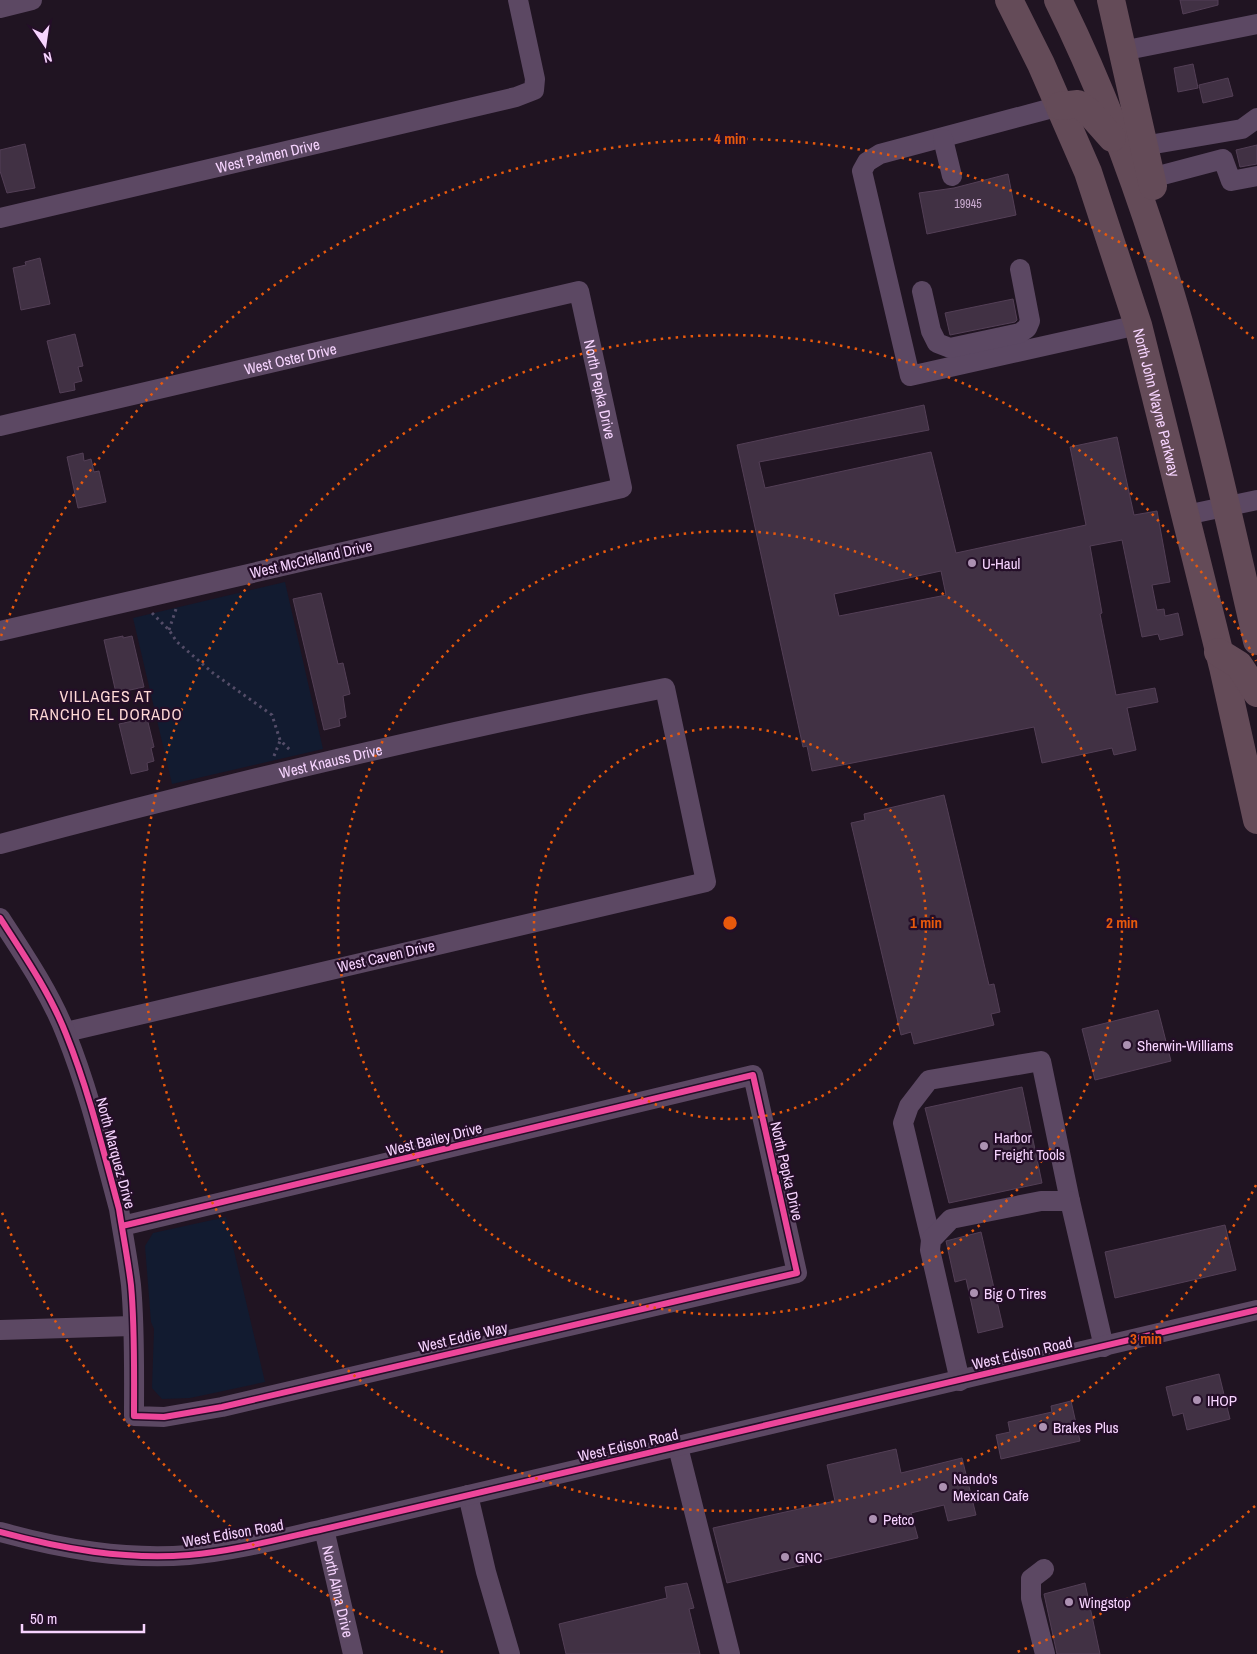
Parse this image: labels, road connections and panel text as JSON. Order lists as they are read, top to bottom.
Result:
{
  "streets": {
    "highway": ["North John Wayne Parkway"],
    "street": [
      "West Palmen Drive",
      "West Oster Drive",
      "North Pepka Drive",
      "West McClelland Drive",
      "West Knauss Drive",
      "West Caven Drive",
      "West Bailey Drive",
      "North Marquez Drive",
      "West Eddie Way",
      "West Edison Road",
      "North Alma Drive"
    ]
  },
  "crossings": [
    ["West Oster Drive", "North Pepka Drive"],
    ["North Pepka Drive", "West McClelland Drive"],
    ["North Pepka Drive", "West Bailey Drive"],
    ["North Pepka Drive", "West Eddie Way"],
    ["West Knauss Drive", "West Caven Drive"],
    ["West Caven Drive", "North Marquez Drive"],
    ["West Bailey Drive", "North Marquez Drive"],
    ["North Marquez Drive", "West Eddie Way"],
    ["West Edison Road", "North Alma Drive"]
  ],
  "districts": ["VILLAGES AT RANCHO EL DORADO"],
  "places": [
    "U-Haul",
    "Sherwin-Williams",
    "Harbor Freight Tools",
    "Big O Tires",
    "IHOP",
    "Brakes Plus",
    "Nando's Mexican Cafe",
    "Petco",
    "GNC",
    "Wingstop"
  ],
  "house_numbers": ["19945"],
  "scale_bar": "50 m",
  "north": "bottom",
  "rings": [
    "4 min",
    "1 min",
    "2 min",
    "3 min"
  ]
}
